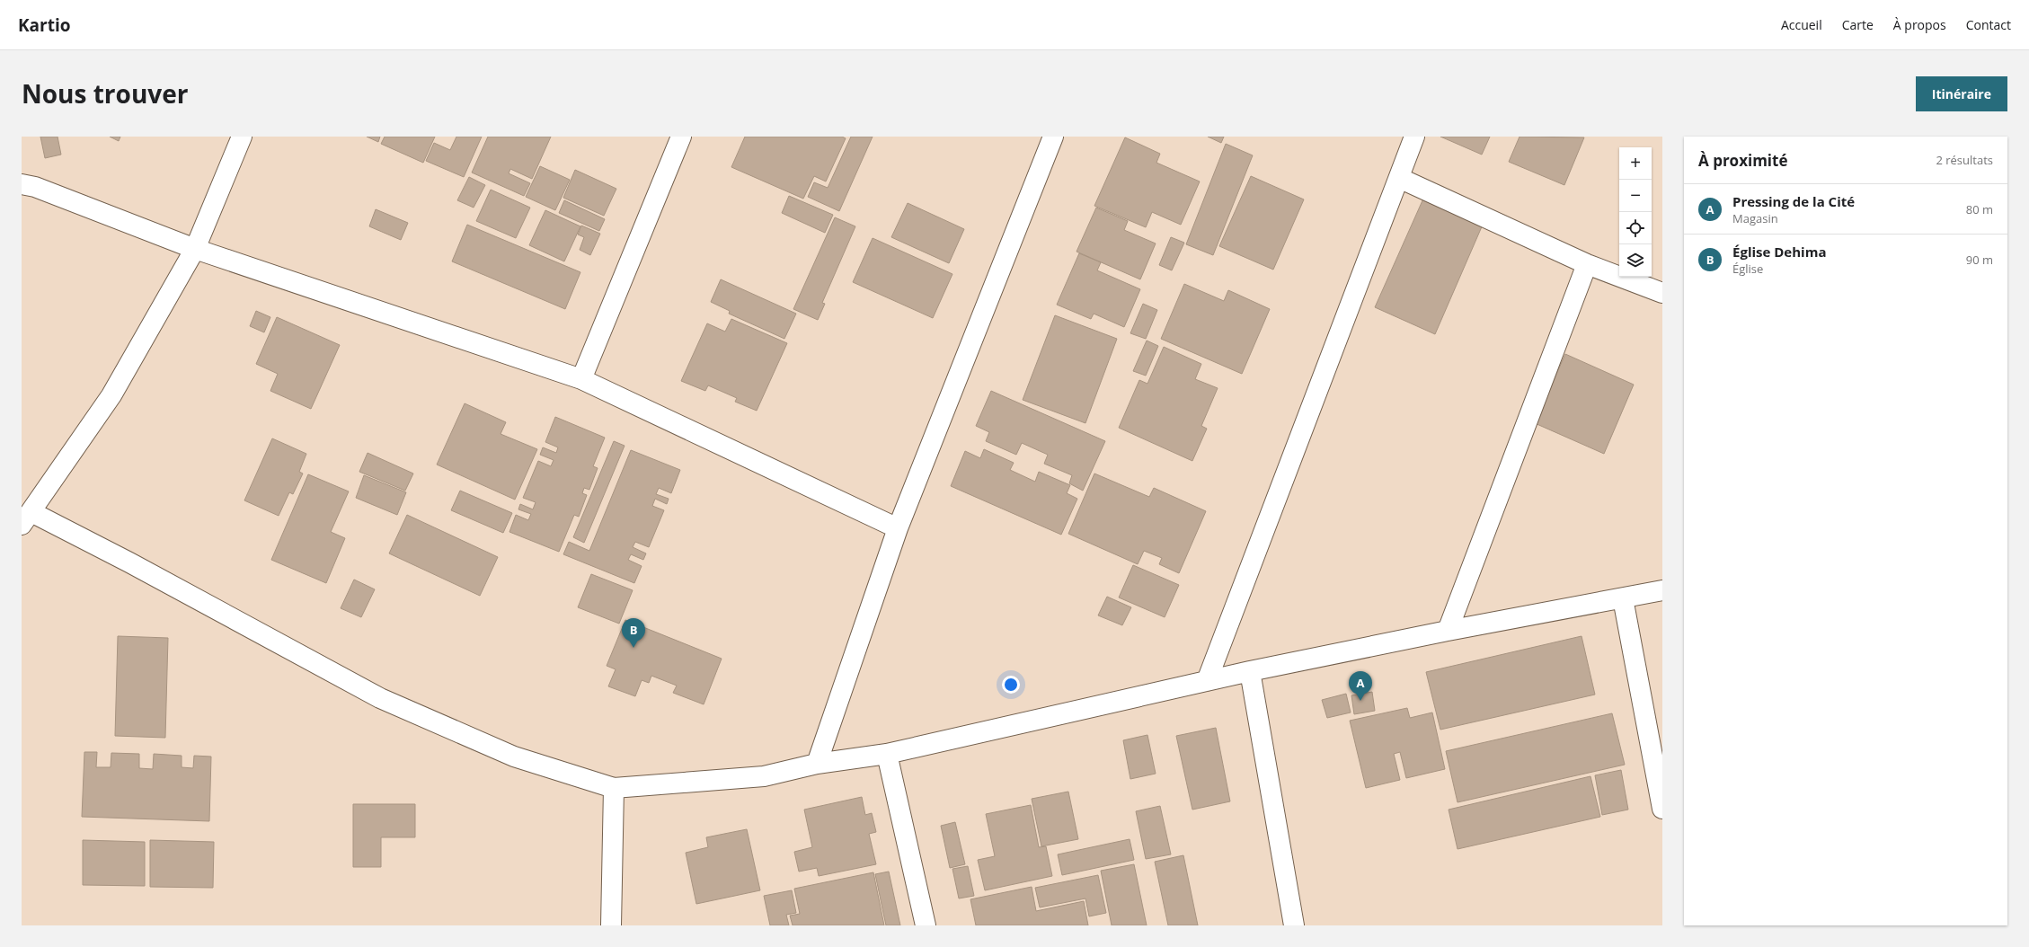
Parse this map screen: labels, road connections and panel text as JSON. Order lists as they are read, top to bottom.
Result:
{
  "page": {
    "header": "Kartio",
    "nav": [
      "Accueil",
      "Carte",
      "À propos",
      "Contact"
    ],
    "title": "Nous trouver",
    "buttons": "Itinéraire",
    "heading": ["À proximité", "2 résultats"],
    "map_buttons": ["+", "−"],
    "list": [
      {
        "mark": "A",
        "name": "Pressing de la Cité",
        "note": "Magasin",
        "value": "80 m"
      },
      {
        "mark": "B",
        "name": "Église Dehima",
        "note": "Église",
        "value": "90 m"
      }
    ],
    "pins": ["B", "A"]
  }
}
